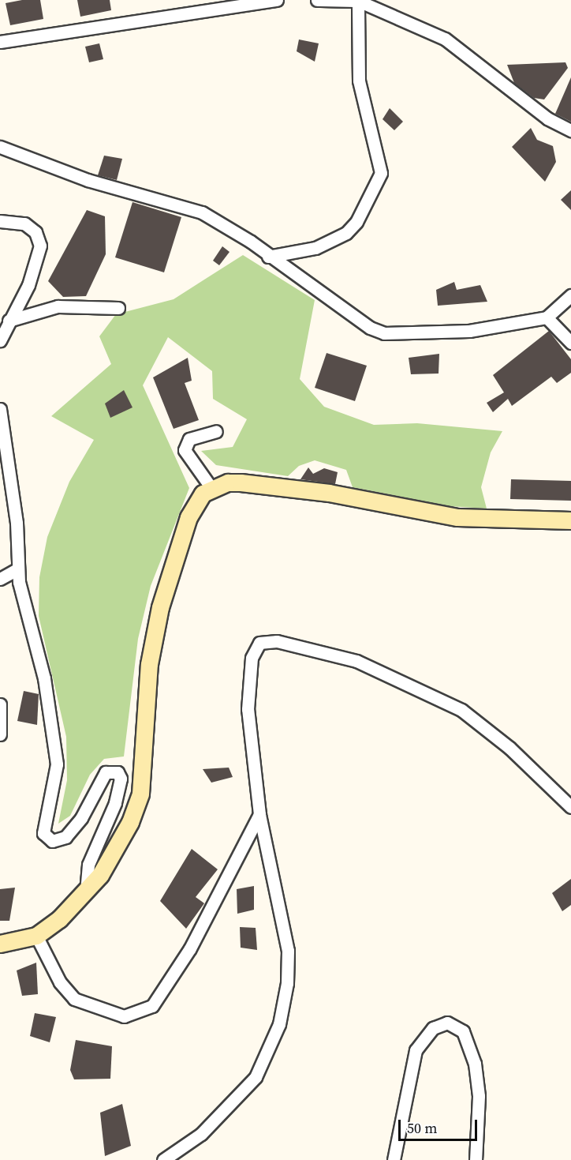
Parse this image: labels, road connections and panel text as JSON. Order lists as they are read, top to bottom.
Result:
{
  "scale_bar": "50 m"
}
